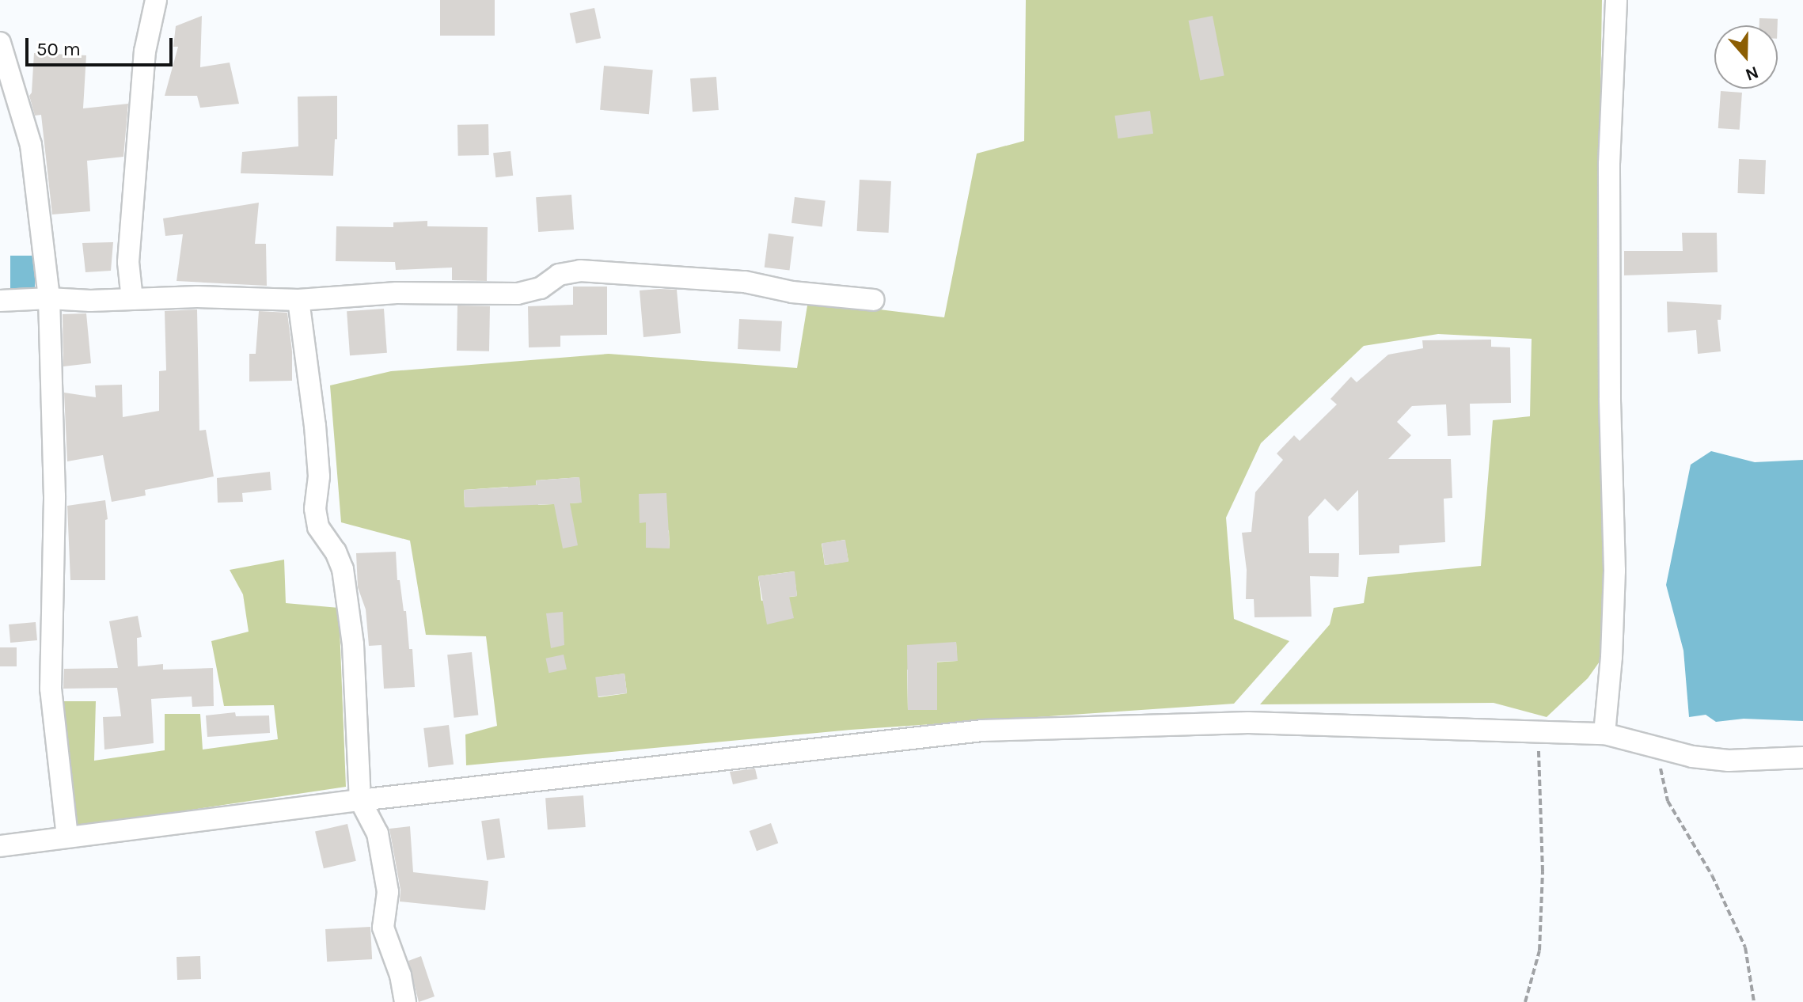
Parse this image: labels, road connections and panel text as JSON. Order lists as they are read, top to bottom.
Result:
{
  "scale_bar": "50 m",
  "north": "bottom"
}
